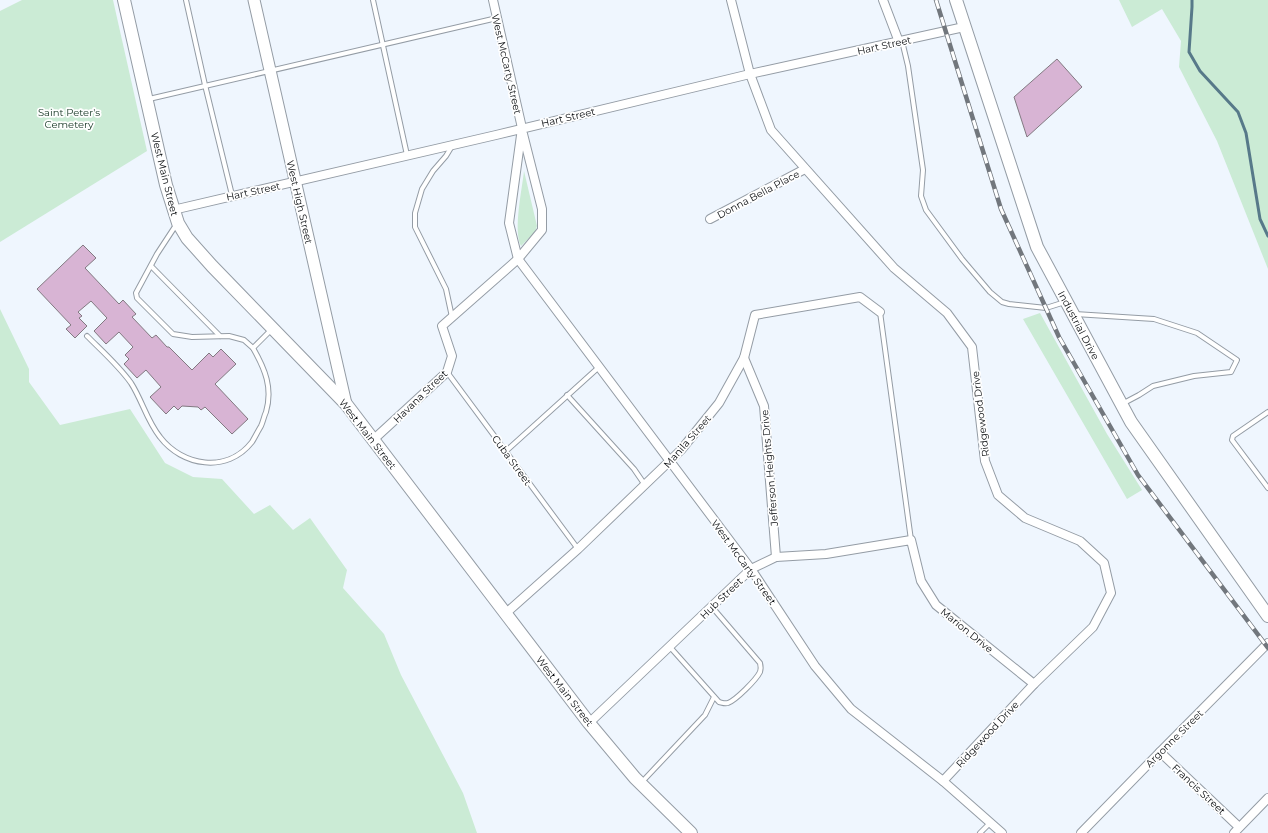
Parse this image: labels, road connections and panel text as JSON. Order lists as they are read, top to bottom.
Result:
{
  "streets": {
    "main road": ["West Main Street", "Industrial Drive"],
    "street": [
      "Hart Street",
      "West McCarty Street",
      "Donna Bella Place",
      "West High Street",
      "Havana Street",
      "Ridgewood Drive",
      "Manila Street",
      "Jefferson Heights Drive",
      "Hub Street",
      "Marion Drive",
      "Argonne Street",
      "Francis Street"
    ],
    "lane": ["Cuba Street"]
  },
  "crossings": [
    ["Hart Street", "West McCarty Street"],
    ["Hart Street", "West Main Street"],
    ["Hart Street", "West High Street"],
    ["Hart Street", "Industrial Drive"],
    ["Hart Street", "Ridgewood Drive"],
    ["West McCarty Street", "Havana Street"],
    ["West McCarty Street", "Ridgewood Drive"],
    ["West McCarty Street", "Manila Street"],
    ["West McCarty Street", "Hub Street"],
    ["West Main Street", "West High Street"],
    ["West Main Street", "Havana Street"],
    ["West Main Street", "Manila Street"],
    ["West Main Street", "Hub Street"],
    ["Donna Bella Place", "Ridgewood Drive"],
    ["Havana Street", "Cuba Street"],
    ["Ridgewood Drive", "Marion Drive"],
    ["Manila Street", "Cuba Street"],
    ["Manila Street", "Jefferson Heights Drive"],
    ["Jefferson Heights Drive", "Hub Street"],
    ["Hub Street", "Marion Drive"],
    ["Argonne Street", "Francis Street"]
  ],
  "parks": ["Saint Peter's Cemetery"]
}
